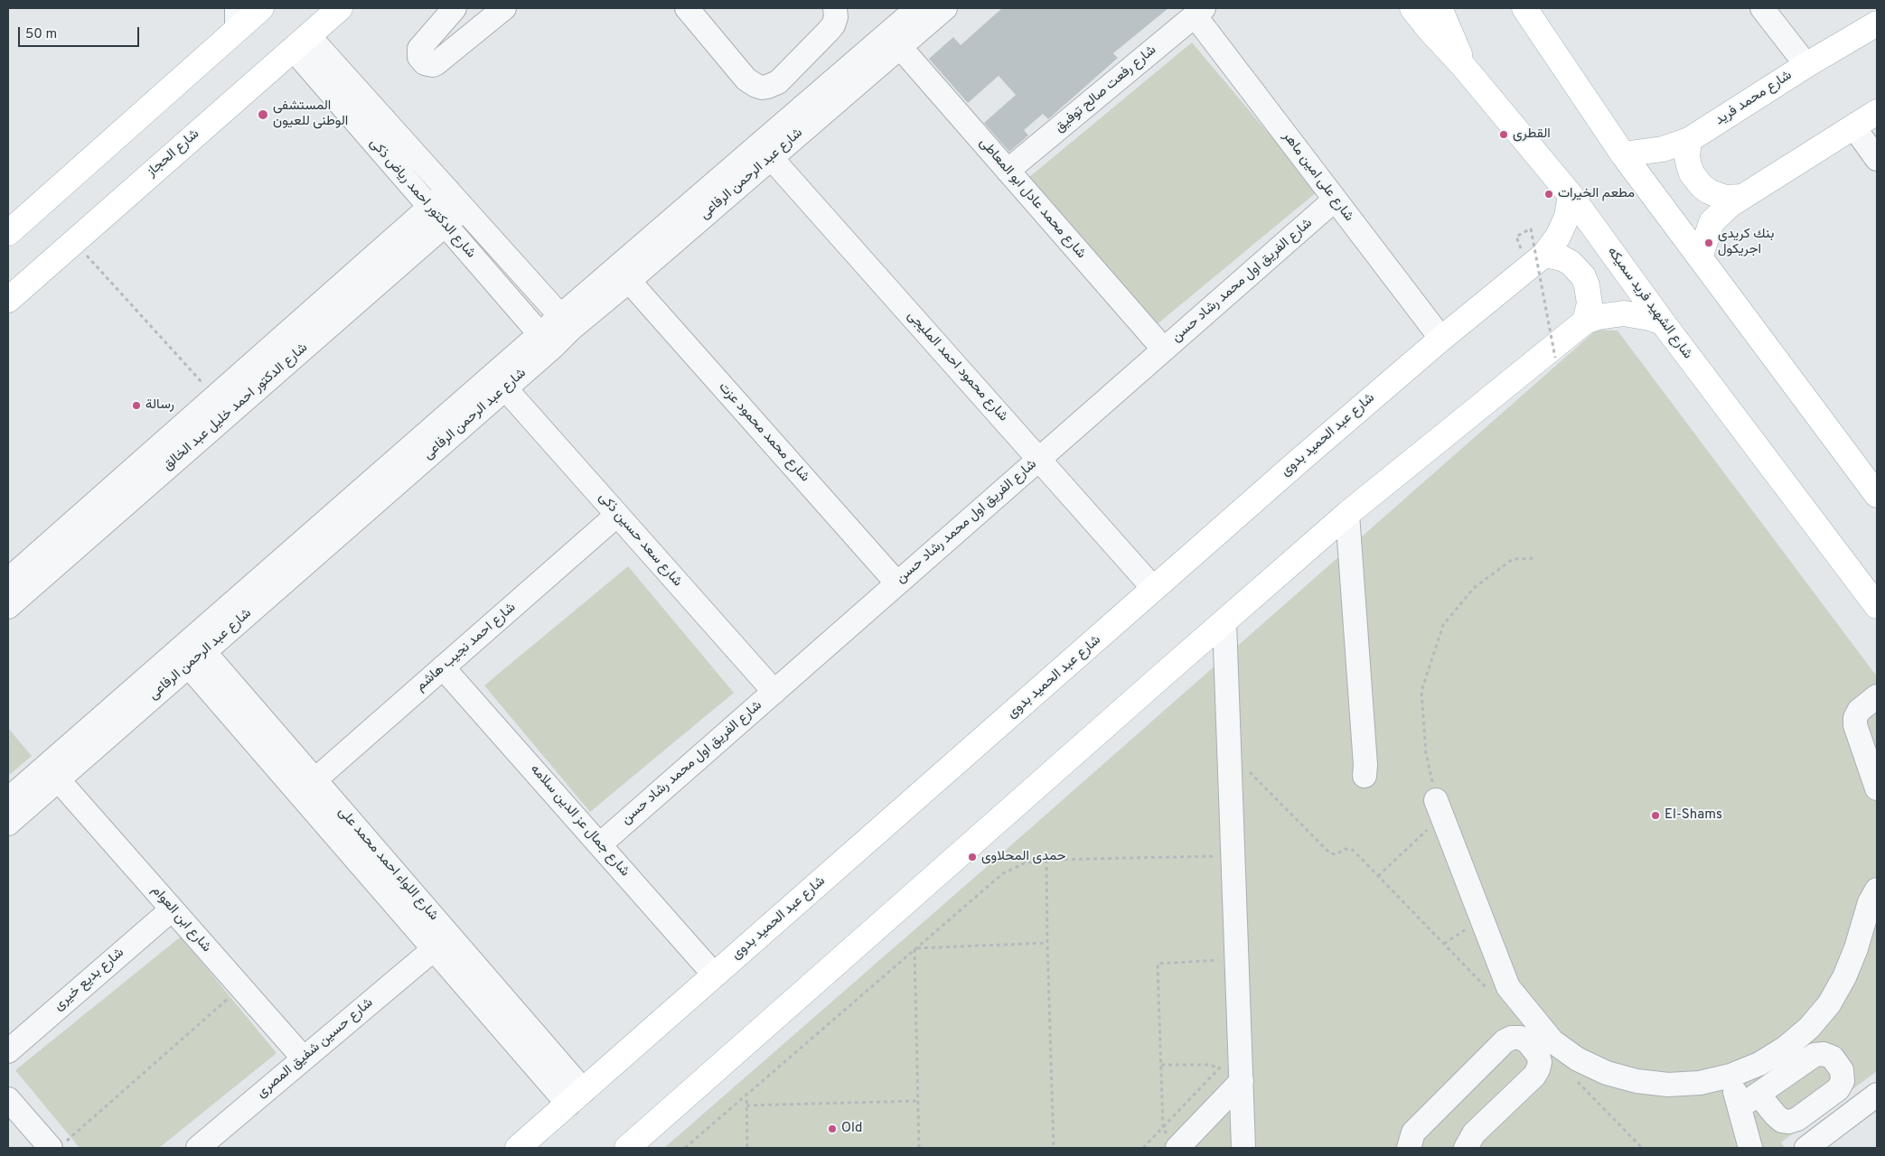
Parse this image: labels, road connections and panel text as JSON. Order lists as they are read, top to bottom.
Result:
{
  "streets": {
    "main road": [
      "شارع محمد فريد",
      "شارع الحجاز",
      "شارع الشهيد فريد سميكه",
      "شارع عبد الحميد بدوى"
    ],
    "street": [
      "شارع رفعت صالح توفيق",
      "شارع عبد الرحمن الرفاعى",
      "شارع على امين ماهر",
      "شارع الدكتور احمد رياض ذكى",
      "شارع محمد عادل ابو المعاطى",
      "شارع الفريق اول محمد رشاد حسن",
      "شارع محمود احمد المليجى",
      "شارع الدكتور احمد خليل عبد الخالق",
      "شارع محمد محمود عزت",
      "شارع سعد حسين ذكى",
      "شارع احمد نجيب هاشم",
      "شارع جمال عز الدين سلامه",
      "شارع اللواء احمد محمد على",
      "شارع ابن العوام",
      "شارع بديع خيرى",
      "شارع حسين شفيق المصرى"
    ]
  },
  "crossings": [
    ["شارع رفعت صالح توفيق", "شارع على امين ماهر"],
    ["شارع رفعت صالح توفيق", "شارع محمد عادل ابو المعاطى"],
    ["شارع الحجاز", "شارع الدكتور احمد رياض ذكى"],
    ["شارع عبد الرحمن الرفاعى", "شارع الدكتور احمد رياض ذكى"],
    ["شارع عبد الرحمن الرفاعى", "شارع محمد عادل ابو المعاطى"],
    ["شارع عبد الرحمن الرفاعى", "شارع محمود احمد المليجى"],
    ["شارع عبد الرحمن الرفاعى", "شارع محمد محمود عزت"],
    ["شارع عبد الرحمن الرفاعى", "شارع سعد حسين ذكى"],
    ["شارع عبد الرحمن الرفاعى", "شارع اللواء احمد محمد على"],
    ["شارع عبد الرحمن الرفاعى", "شارع ابن العوام"],
    ["شارع على امين ماهر", "شارع الفريق اول محمد رشاد حسن"],
    ["شارع على امين ماهر", "شارع عبد الحميد بدوى"],
    ["شارع الدكتور احمد رياض ذكى", "شارع الدكتور احمد خليل عبد الخالق"],
    ["شارع محمد عادل ابو المعاطى", "شارع الفريق اول محمد رشاد حسن"],
    ["شارع الفريق اول محمد رشاد حسن", "شارع محمود احمد المليجى"],
    ["شارع الفريق اول محمد رشاد حسن", "شارع محمد محمود عزت"],
    ["شارع الفريق اول محمد رشاد حسن", "شارع سعد حسين ذكى"],
    ["شارع الفريق اول محمد رشاد حسن", "شارع جمال عز الدين سلامه"],
    ["شارع الشهيد فريد سميكه", "شارع عبد الحميد بدوى"],
    ["شارع محمود احمد المليجى", "شارع عبد الحميد بدوى"],
    ["شارع عبد الحميد بدوى", "شارع جمال عز الدين سلامه"],
    ["شارع عبد الحميد بدوى", "شارع اللواء احمد محمد على"],
    ["شارع سعد حسين ذكى", "شارع احمد نجيب هاشم"],
    ["شارع احمد نجيب هاشم", "شارع جمال عز الدين سلامه"],
    ["شارع احمد نجيب هاشم", "شارع اللواء احمد محمد على"],
    ["شارع اللواء احمد محمد على", "شارع حسين شفيق المصرى"],
    ["شارع ابن العوام", "شارع بديع خيرى"],
    ["شارع ابن العوام", "شارع حسين شفيق المصرى"]
  ],
  "places": [
    "المستشفى الوطنى للعيون",
    "القطرى",
    "مطعم الخيرات",
    "بنك كريدى اجريكول",
    "رسالة",
    "El-Shams",
    "حمدى المحلاوى",
    "Old"
  ],
  "scale_bar": "50 m"
}
